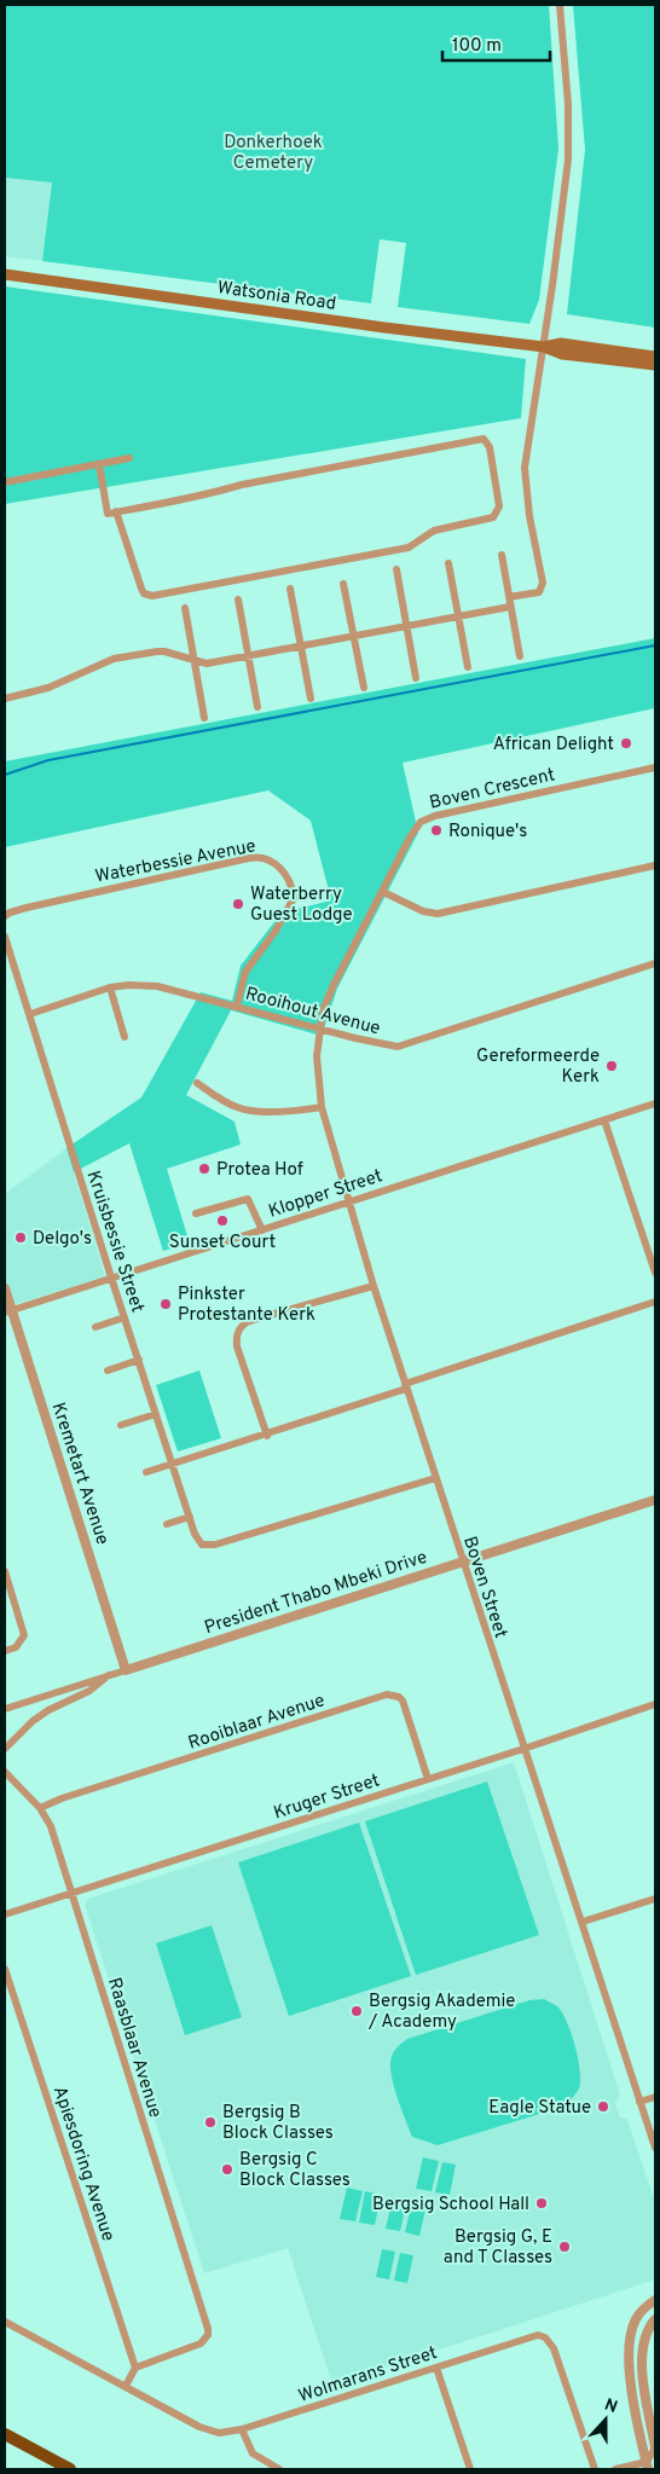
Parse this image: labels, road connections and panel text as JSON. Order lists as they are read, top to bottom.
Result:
{
  "streets": {
    "main road": ["Watsonia Road"],
    "street": [
      "Boven Crescent",
      "Waterbessie Avenue",
      "Rooihout Avenue",
      "Klopper Street",
      "Kruisbessie Street",
      "Kremetart Avenue",
      "Boven Street",
      "President Thabo Mbeki Drive",
      "Rooiblaar Avenue",
      "Kruger Street",
      "Raasblaar Avenue",
      "Apiesdoring Avenue",
      "Wolmarans Street"
    ]
  },
  "crossings": [
    ["Boven Crescent", "Rooihout Avenue"],
    ["Boven Crescent", "Boven Street"],
    ["Waterbessie Avenue", "Rooihout Avenue"],
    ["Rooihout Avenue", "Kruisbessie Street"],
    ["Rooihout Avenue", "Boven Street"],
    ["Klopper Street", "Kruisbessie Street"],
    ["Klopper Street", "Kremetart Avenue"],
    ["Klopper Street", "Boven Street"],
    ["Kruisbessie Street", "Boven Street"],
    ["Kremetart Avenue", "President Thabo Mbeki Drive"],
    ["Boven Street", "President Thabo Mbeki Drive"],
    ["Boven Street", "Kruger Street"],
    ["Rooiblaar Avenue", "Kruger Street"],
    ["Rooiblaar Avenue", "Raasblaar Avenue"],
    ["Kruger Street", "Raasblaar Avenue"],
    ["Raasblaar Avenue", "Apiesdoring Avenue"]
  ],
  "parks": ["Donkerhoek Cemetery"],
  "places": [
    "African Delight",
    "Ronique's",
    "Waterberry Guest Lodge",
    "Gereformeerde Kerk",
    "Protea Hof",
    "Sunset Court",
    "Delgo's",
    "Pinkster Protestante Kerk",
    "Bergsig Akademie / Academy",
    "Eagle Statue",
    "Bergsig B Block Classes",
    "Bergsig C Block Classes",
    "Bergsig School Hall",
    "Bergsig G, E and T Classes"
  ],
  "scale_bar": "100 m",
  "north": "top"
}
